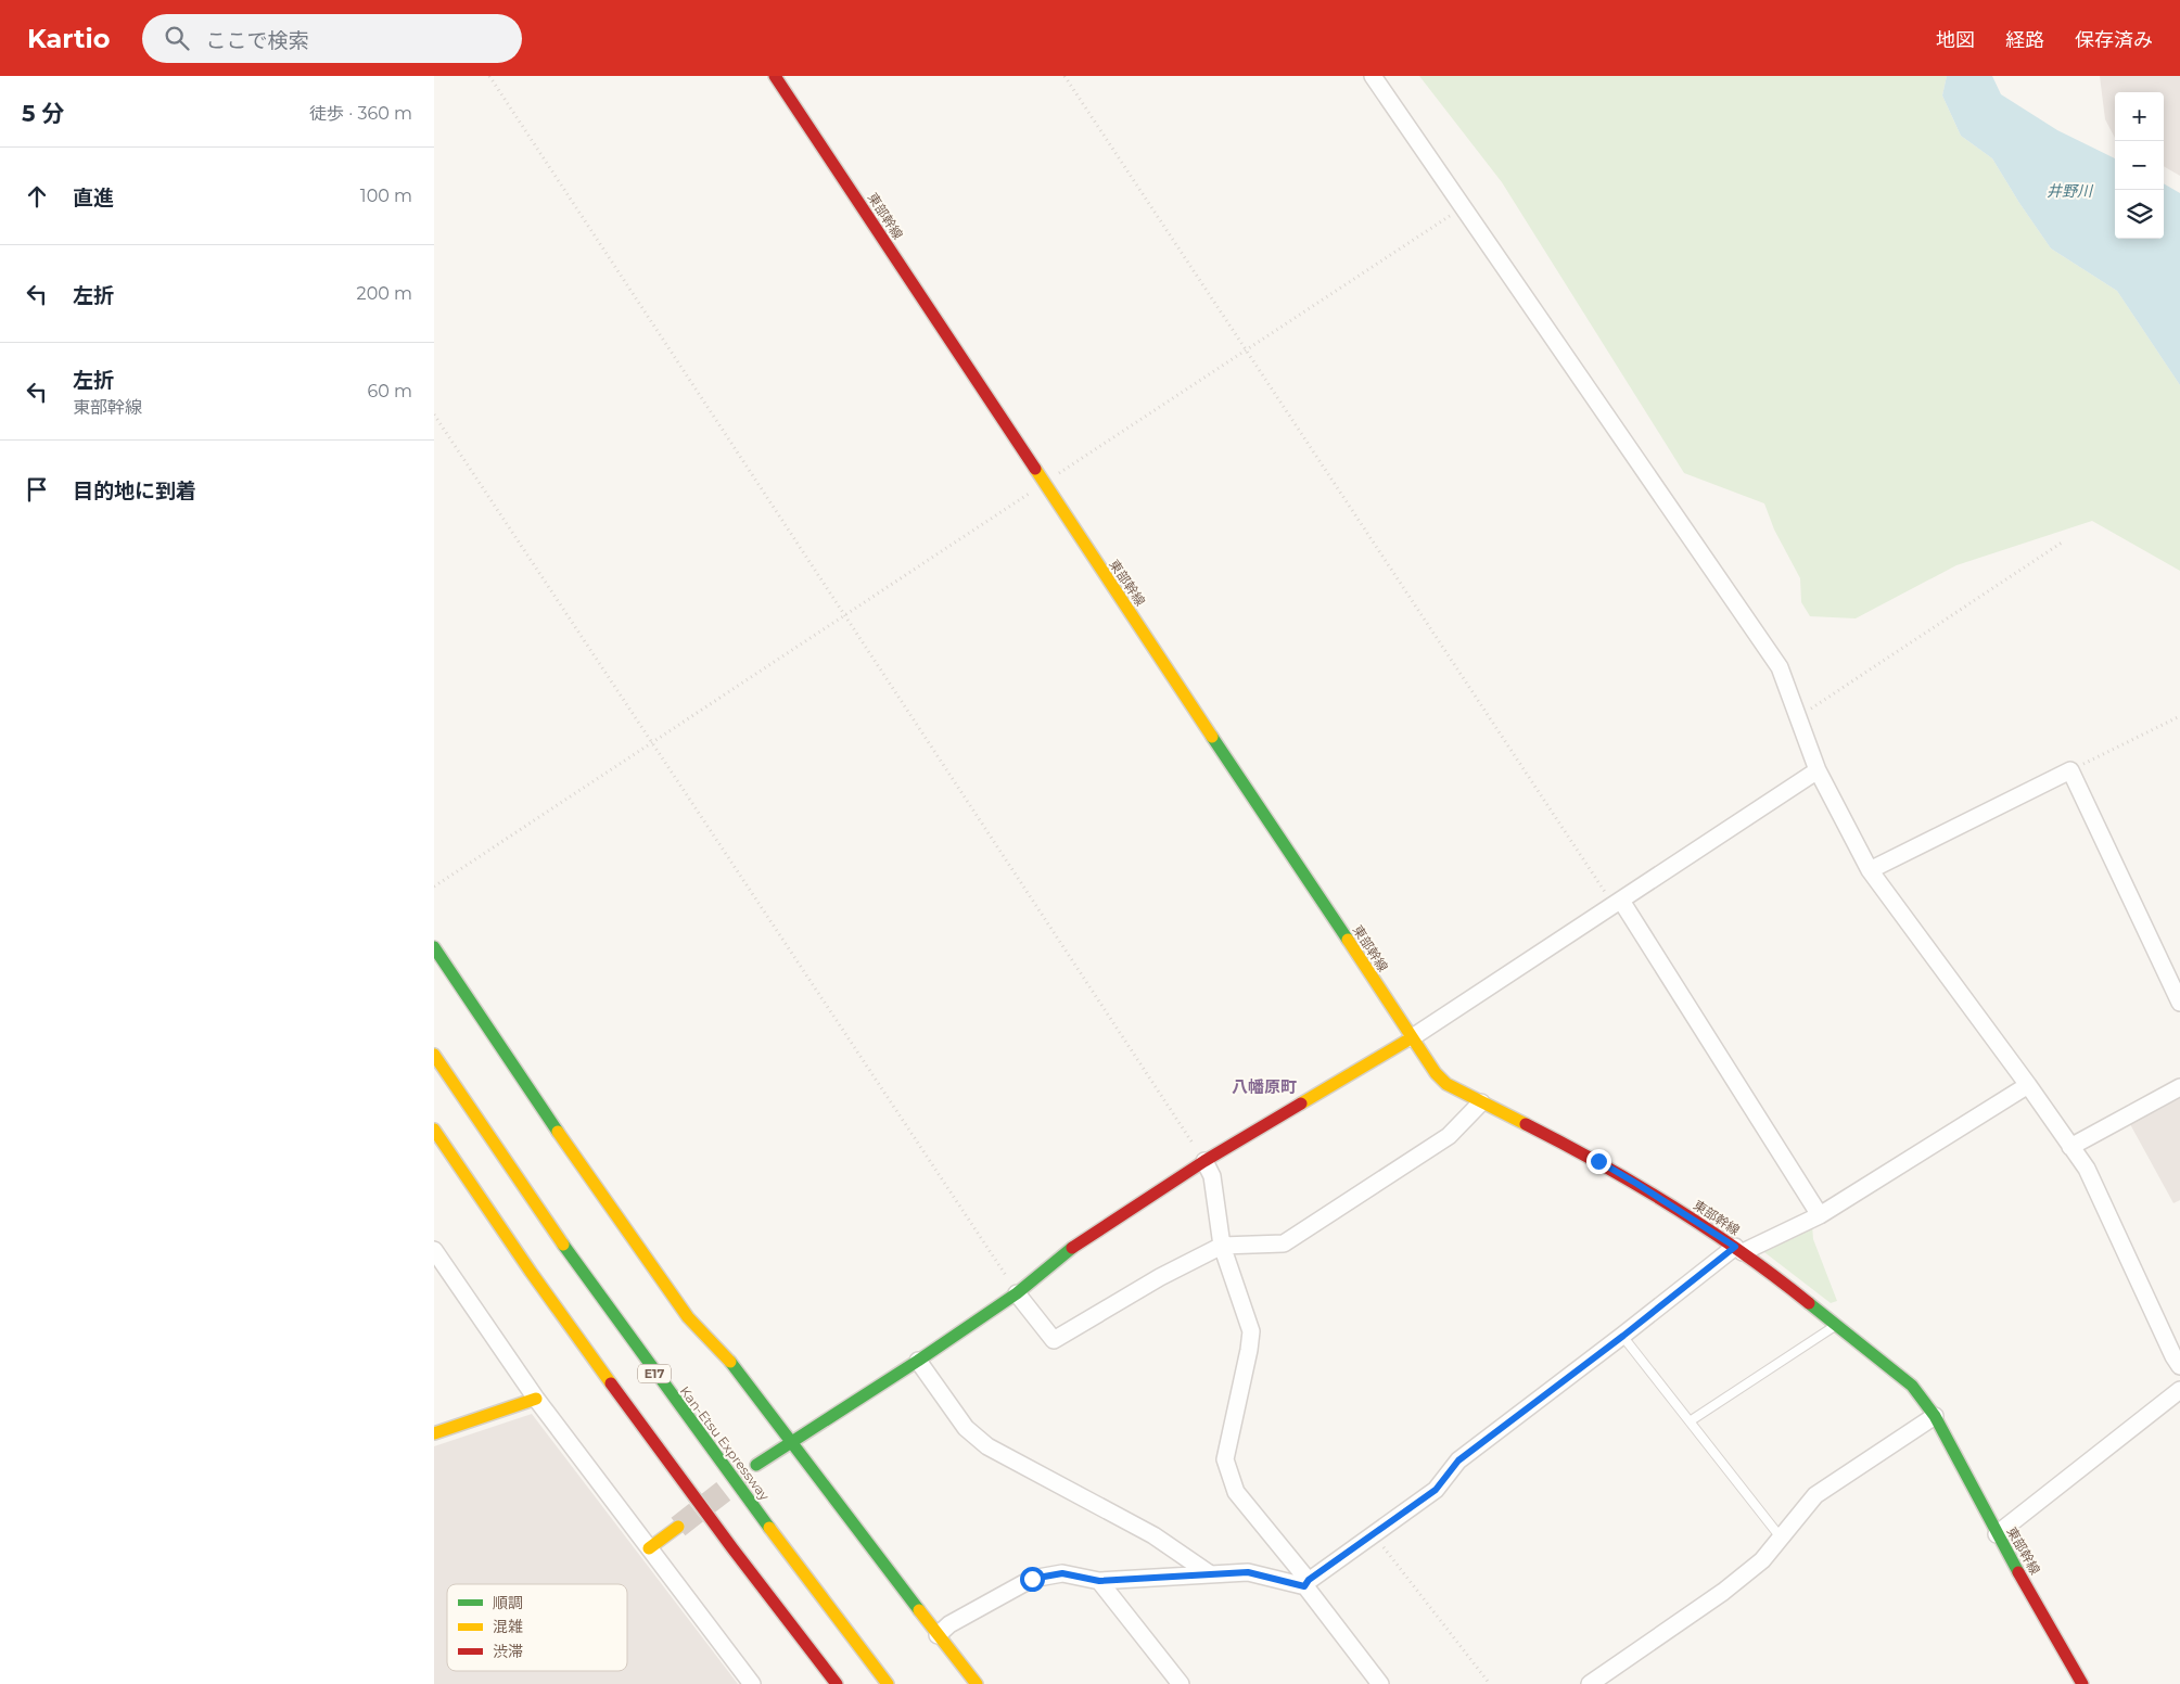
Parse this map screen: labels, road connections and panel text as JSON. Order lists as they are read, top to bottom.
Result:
{
  "streets": {
    "main road": ["東部幹線", "E17", "Kan-Etsu Expressway"]
  },
  "districts": ["八幡原町"],
  "water": ["井野川"],
  "legend": ["順調", "混雑", "渋滞"],
  "page": {
    "header": "Kartio",
    "search": "ここで検索",
    "nav": ["地図", "経路", "保存済み"],
    "heading": ["5 分", "徒歩 · 360 m"],
    "map_buttons": ["+", "−"],
    "list": [
      ["直進", "100 m"],
      ["左折", "200 m"],
      ["左折", "東部幹線", "60 m"],
      "目的地に到着"
    ]
  }
}
